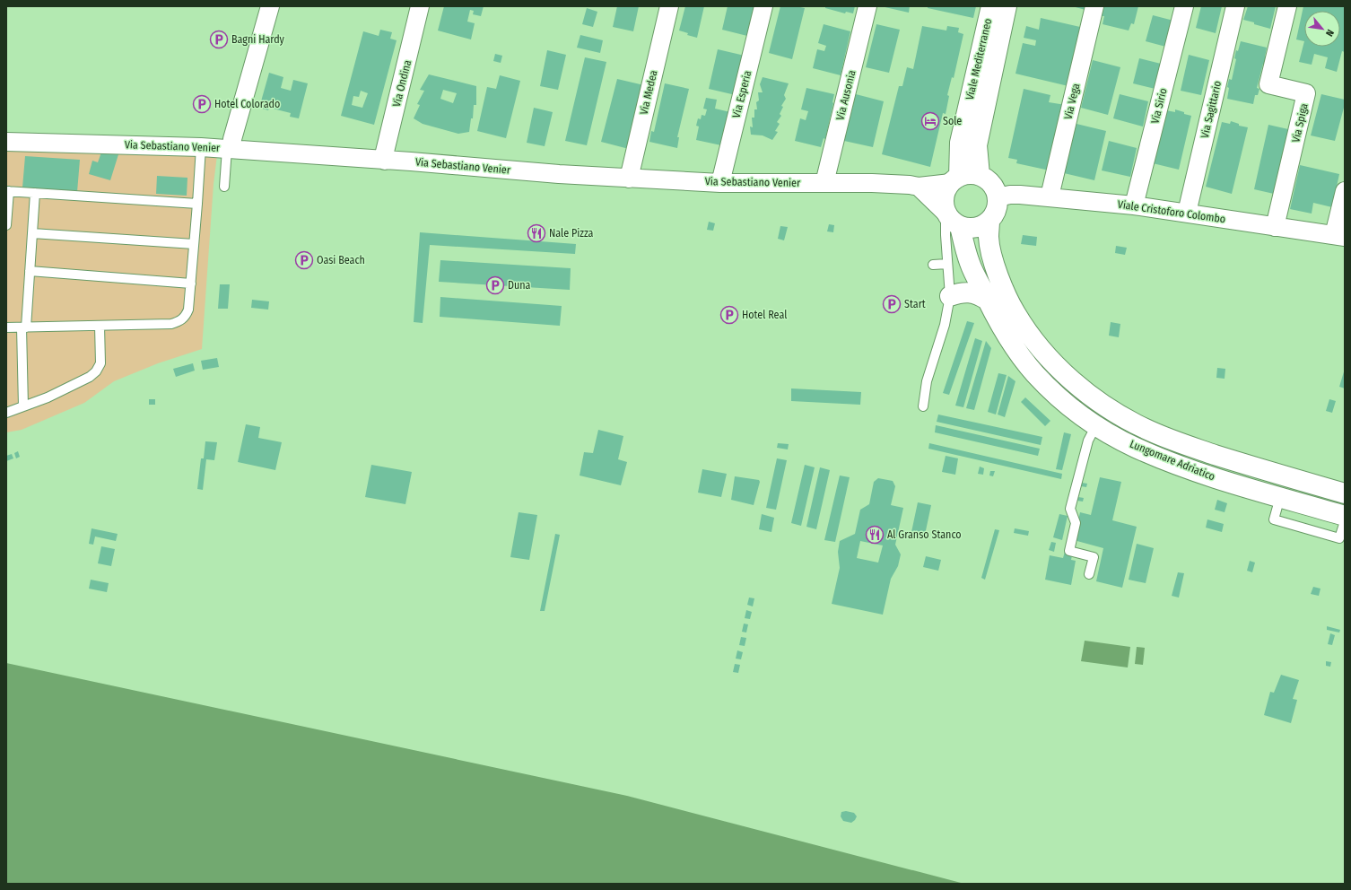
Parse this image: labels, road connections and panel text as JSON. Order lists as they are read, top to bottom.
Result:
{
  "streets": {
    "street": [
      "Viale Mediterraneo",
      "Via Ondina",
      "Via Medea",
      "Via Esperia",
      "Via Ausonia",
      "Via Vega",
      "Via Sirio",
      "Via Sagittario",
      "Via Spiga",
      "Via Sebastiano Venier",
      "Viale Cristoforo Colombo",
      "Lungomare Adriatico"
    ]
  },
  "crossings": [
    ["Viale Mediterraneo", "Via Sebastiano Venier"],
    ["Viale Mediterraneo", "Viale Cristoforo Colombo"],
    ["Viale Mediterraneo", "Lungomare Adriatico"],
    ["Via Ondina", "Via Sebastiano Venier"],
    ["Via Medea", "Via Sebastiano Venier"],
    ["Via Esperia", "Via Sebastiano Venier"],
    ["Via Ausonia", "Via Sebastiano Venier"],
    ["Via Vega", "Viale Cristoforo Colombo"],
    ["Via Sirio", "Viale Cristoforo Colombo"],
    ["Via Sagittario", "Viale Cristoforo Colombo"],
    ["Via Spiga", "Viale Cristoforo Colombo"],
    ["Via Sebastiano Venier", "Viale Cristoforo Colombo"],
    ["Via Sebastiano Venier", "Lungomare Adriatico"],
    ["Viale Cristoforo Colombo", "Lungomare Adriatico"]
  ],
  "places": {
    "parking": [
      "Bagni Hardy",
      "Hotel Colorado",
      "Oasi Beach",
      "Duna",
      "Start",
      "Hotel Real"
    ],
    "hotel": ["Sole"],
    "restaurant": ["Nale Pizza", "Al Granso Stanco"]
  },
  "north": "bottom right"
}
